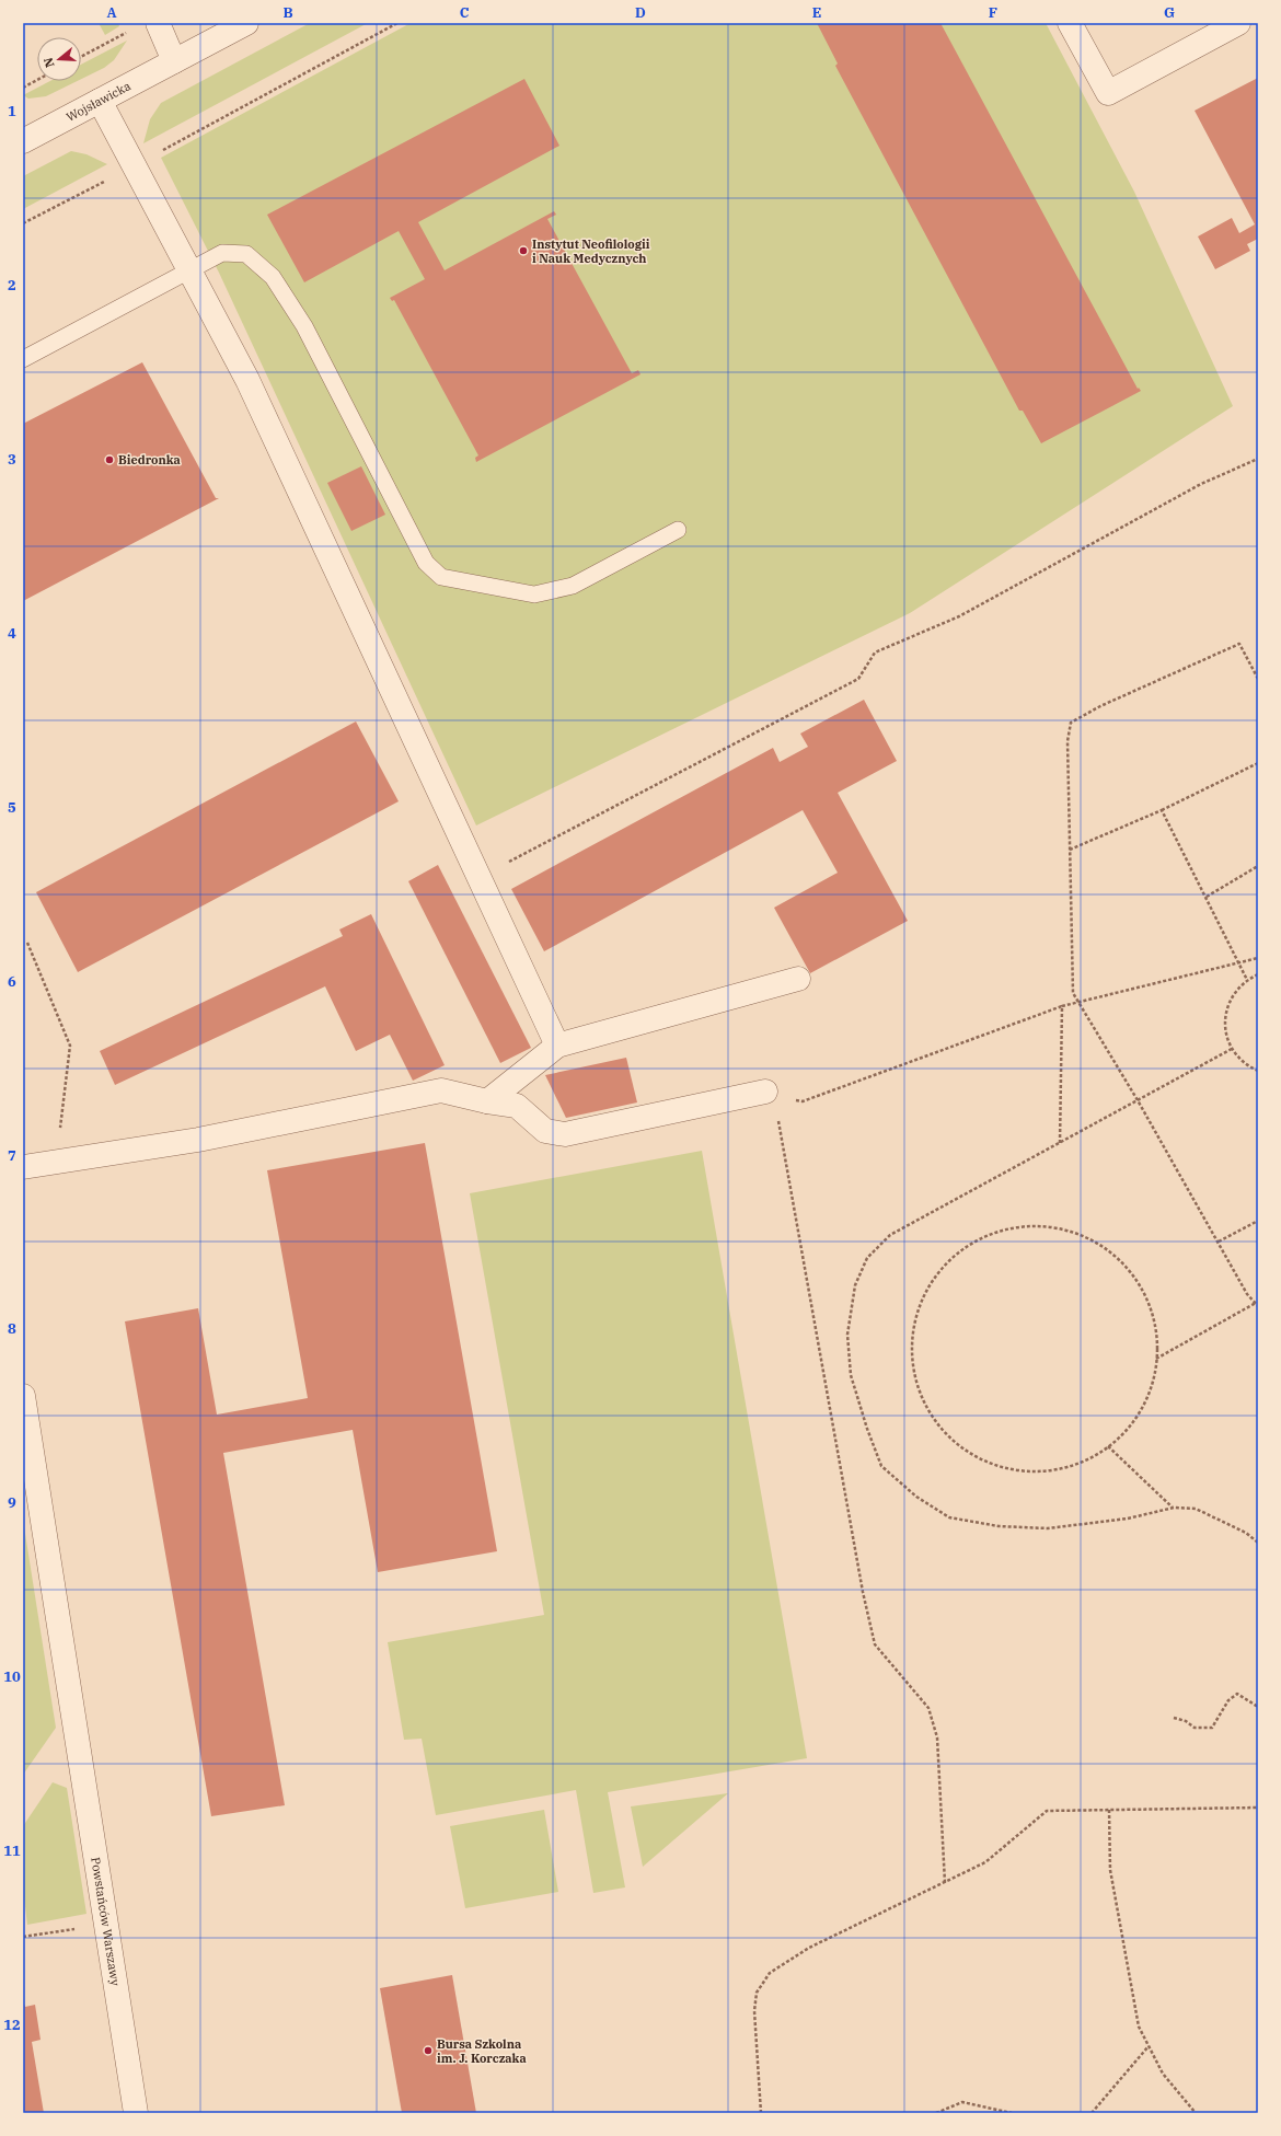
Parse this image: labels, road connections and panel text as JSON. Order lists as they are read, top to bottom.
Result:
{
  "streets": {
    "street": ["Wojsławicka", "Powstańców Warszawy"]
  },
  "places": ["Instytut Neofilologii i Nauk Medycznych", "Biedronka", "Bursa Szkolna im. J. Korczaka"],
  "north": "left",
  "grid": {
    "columns": [
      "A",
      "B",
      "C",
      "D",
      "E",
      "F",
      "G"
    ],
    "rows": [
      "1",
      "2",
      "3",
      "4",
      "5",
      "6",
      "7",
      "8",
      "9",
      "10",
      "11",
      "12"
    ]
  }
}
